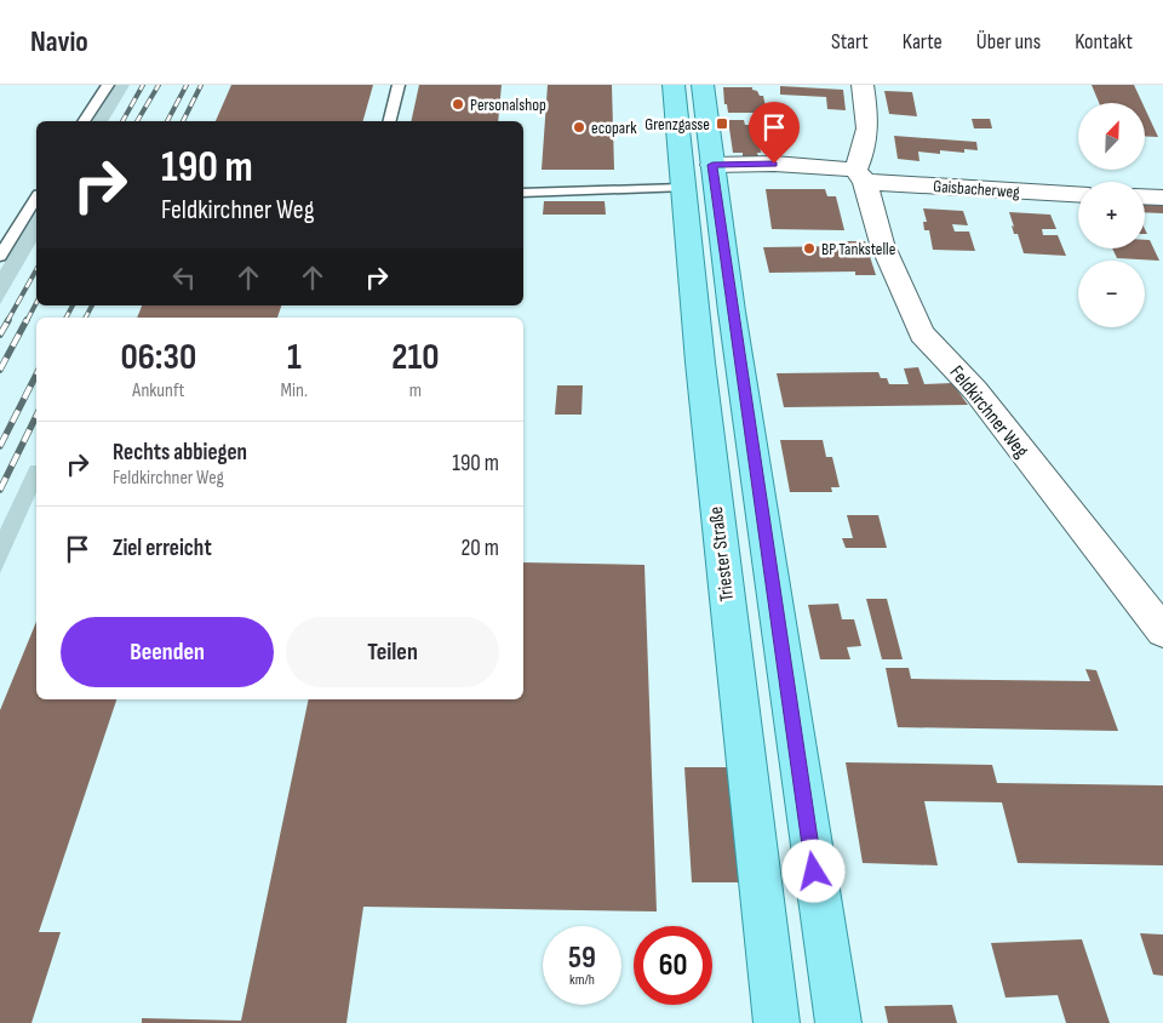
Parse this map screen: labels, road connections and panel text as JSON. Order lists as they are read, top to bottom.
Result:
{
  "streets": {
    "main road": ["Triester Straße"],
    "street": ["Gaisbacherweg", "Feldkirchner Weg"]
  },
  "crossings": [
    ["Gaisbacherweg", "Feldkirchner Weg"]
  ],
  "places": {
    "other": ["Personalshop", "ecopark", "BP Tankstelle"],
    "transit": ["Grenzgasse"]
  },
  "north": "top right",
  "page": {
    "header": "Navio",
    "nav": [
      "Start",
      "Karte",
      "Über uns",
      "Kontakt"
    ],
    "map_buttons": ["+", "−"],
    "turn": ["190 m", "Feldkirchner Weg"],
    "eta": [
      "06:30",
      "Ankunft",
      "1",
      "Min.",
      "210",
      "m"
    ],
    "list": [
      {
        "name": "Rechts abbiegen",
        "note": "Feldkirchner Weg",
        "value": "190 m"
      },
      {
        "name": "Ziel erreicht",
        "value": "20 m"
      }
    ],
    "buttons": ["Beenden", "Teilen"],
    "speed": "59 km/h",
    "limit": "60"
  }
}
